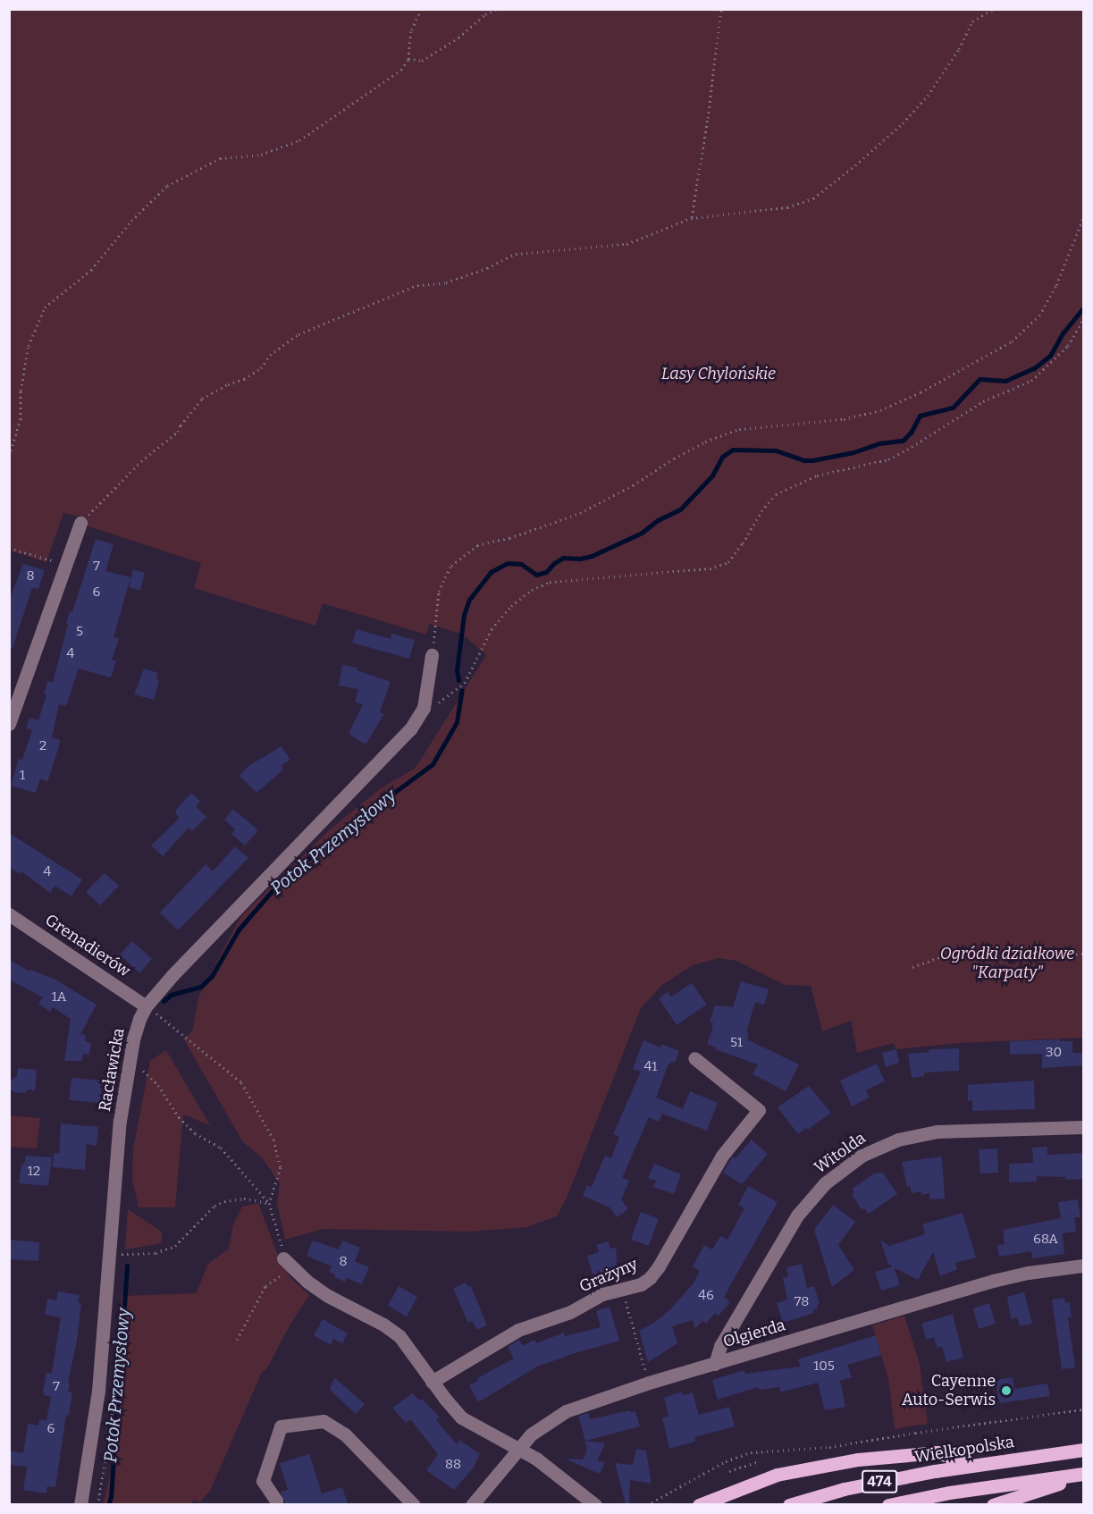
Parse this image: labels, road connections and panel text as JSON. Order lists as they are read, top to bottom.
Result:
{
  "streets": {
    "main road": ["Wielkopolska", "474"],
    "street": [
      "Grenadierów",
      "Racławicka",
      "Witolda",
      "Grażyny",
      "Olgierda"
    ]
  },
  "crossings": [
    ["Grenadierów", "Racławicka"],
    ["Witolda", "Olgierda"]
  ],
  "water": ["Potok Przemysłowy"],
  "parks": ["Lasy Chylońskie", "Ogródki działkowe \"Karpaty\""],
  "places": ["Cayenne Auto-Serwis"],
  "house_numbers": [
    "7",
    "8",
    "6",
    "5",
    "4",
    "2",
    "1",
    "4",
    "1A",
    "51",
    "30",
    "41",
    "12",
    "68A",
    "8",
    "46",
    "78",
    "105",
    "7",
    "6",
    "88"
  ]
}
